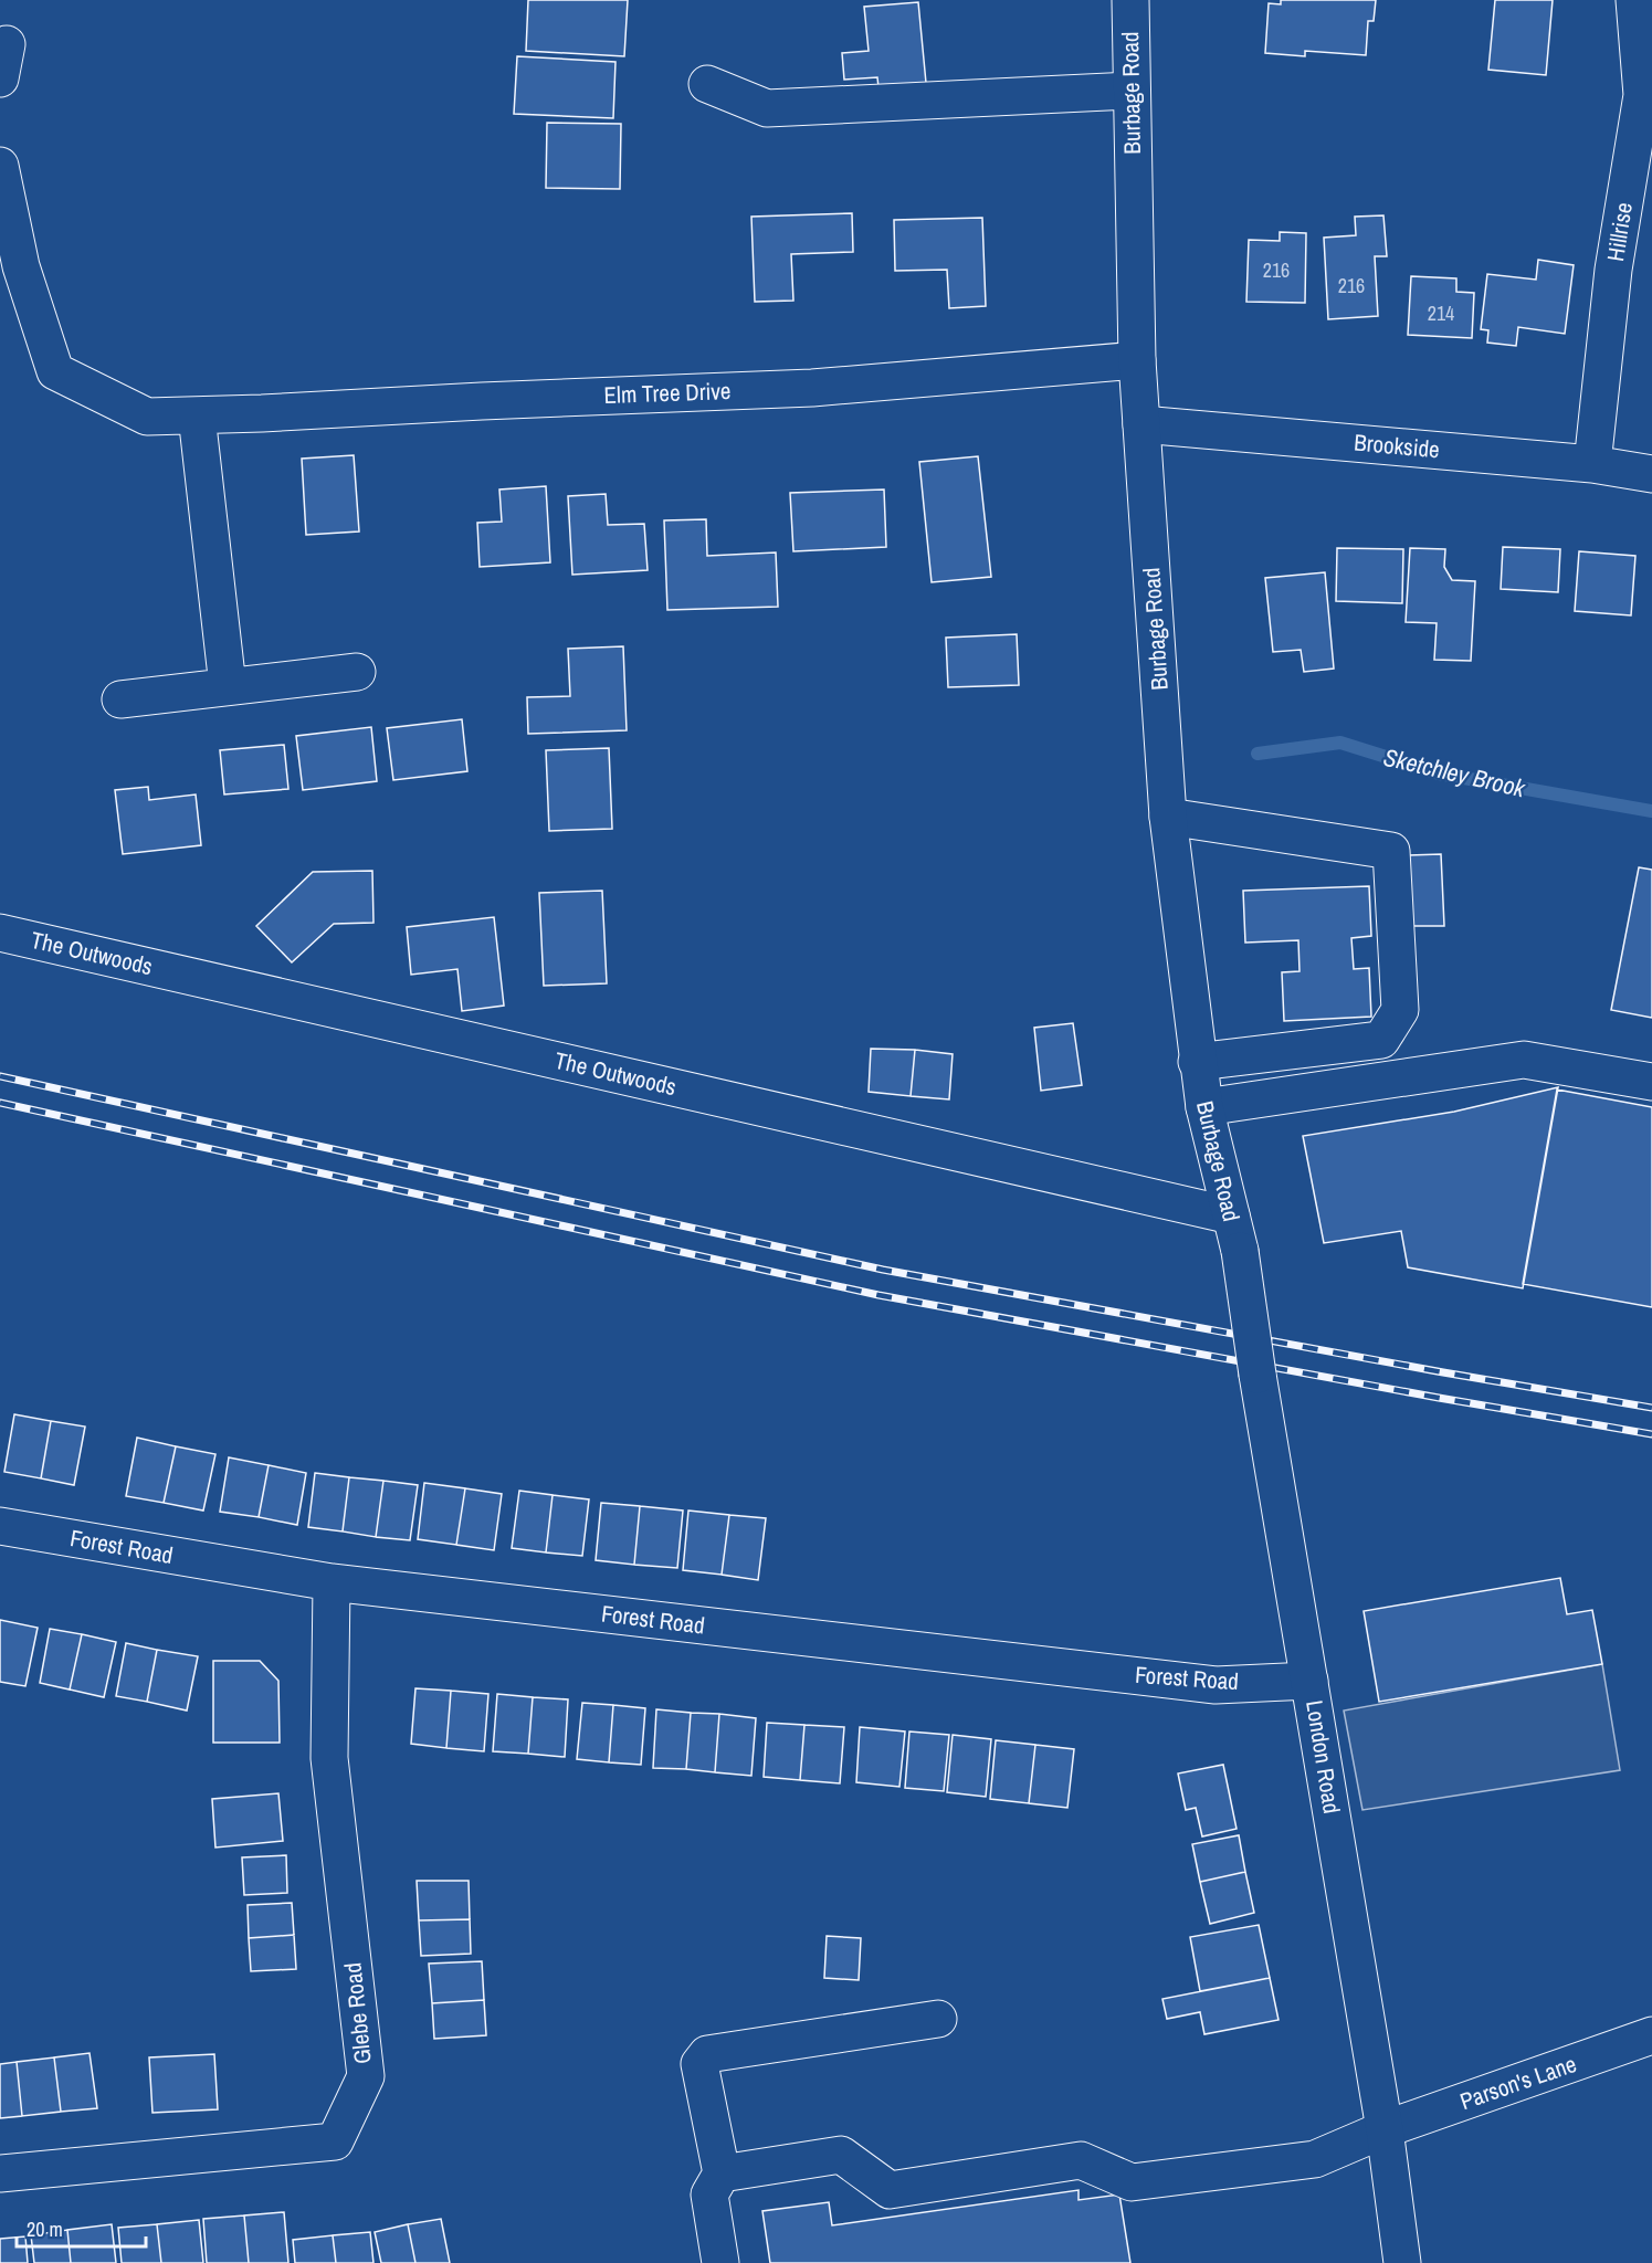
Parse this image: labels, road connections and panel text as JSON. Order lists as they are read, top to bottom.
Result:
{
  "streets": {
    "street": [
      "Burbage Road",
      "Hillrise",
      "Elm Tree Drive",
      "Brookside",
      "The Outwoods",
      "Forest Road",
      "London Road",
      "Glebe Road",
      "Parson's Lane"
    ]
  },
  "crossings": [
    ["Burbage Road", "Elm Tree Drive"],
    ["Burbage Road", "Brookside"],
    ["Burbage Road", "The Outwoods"],
    ["Burbage Road", "London Road"],
    ["Hillrise", "Brookside"],
    ["Forest Road", "London Road"],
    ["Forest Road", "Glebe Road"],
    ["London Road", "Parson's Lane"]
  ],
  "water": ["Sketchley Brook"],
  "house_numbers": ["216", "216", "214"],
  "scale_bar": "20 m"
}
